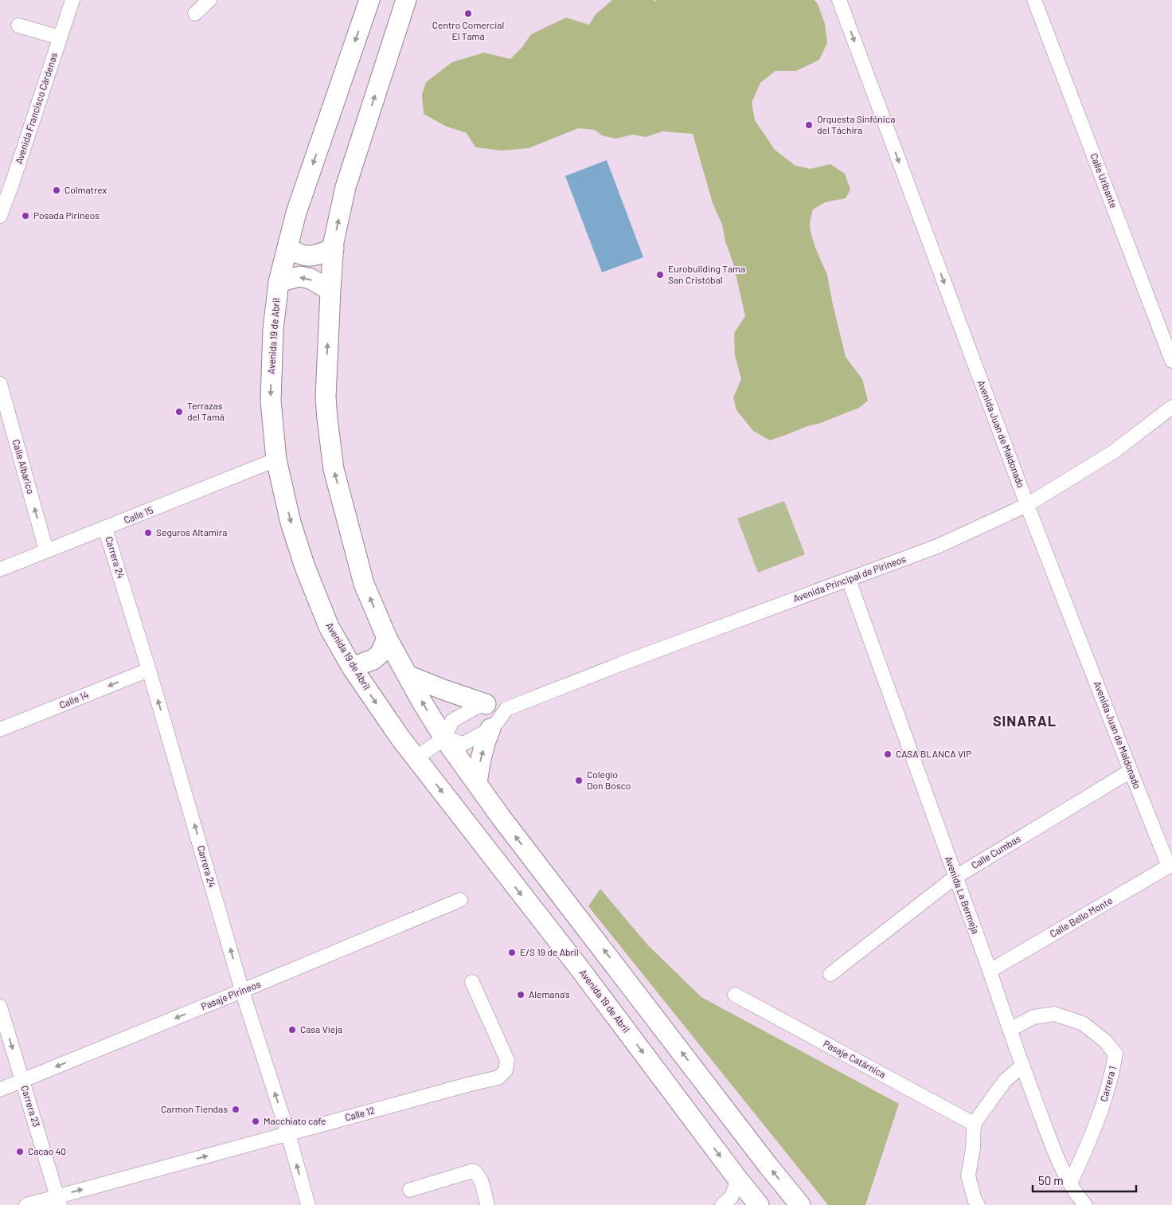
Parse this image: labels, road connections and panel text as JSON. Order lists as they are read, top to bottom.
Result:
{
  "streets": {
    "main road": ["Avenida 19 de Abril"],
    "street": [
      "Avenida Francisco Cárdenas",
      "Calle Uribante",
      "Avenida Juan de Maldonado",
      "Calle Albarico",
      "Calle 15",
      "Carrera 24",
      "Avenida Principal de Pirineos",
      "Calle 14",
      "Calle Cumbas",
      "Avenida La Bermeja",
      "Calle Bello Monte",
      "Pasaje Pirineos",
      "Pasaje Catárnica",
      "Carrera 1",
      "Carrera 23",
      "Calle 12"
    ]
  },
  "crossings": [
    ["Avenida 19 de Abril", "Calle 15"],
    ["Avenida Juan de Maldonado", "Avenida Principal de Pirineos"],
    ["Avenida Juan de Maldonado", "Calle Cumbas"],
    ["Avenida Juan de Maldonado", "Calle Bello Monte"],
    ["Calle Albarico", "Calle 15"],
    ["Calle 15", "Carrera 24"],
    ["Carrera 24", "Calle 14"],
    ["Carrera 24", "Pasaje Pirineos"],
    ["Carrera 24", "Calle 12"],
    ["Avenida Principal de Pirineos", "Avenida La Bermeja"],
    ["Calle Cumbas", "Avenida La Bermeja"],
    ["Avenida La Bermeja", "Calle Bello Monte"],
    ["Avenida La Bermeja", "Carrera 1"],
    ["Pasaje Pirineos", "Carrera 23"],
    ["Carrera 23", "Calle 12"]
  ],
  "one_way": [
    "Avenida Juan de Maldonado",
    "Calle Albarico",
    "Carrera 24",
    "Calle 14",
    "Pasaje Pirineos",
    "Carrera 23",
    "Calle 12"
  ],
  "districts": ["SINARAL"],
  "places": [
    "Centro Comercial El Tamá",
    "Orquesta Sinfónica del Táchira",
    "Colmatrex",
    "Posada Pirineos",
    "Eurobuilding Tama San Cristóbal",
    "Terrazas del Tamá",
    "Seguros Altamira",
    "CASA BLANCA VIP",
    "Colegio Don Bosco",
    "E/S 19 de Abril",
    "Alemana's",
    "Casa Vieja",
    "Carmon Tiendas",
    "Macchiato cafe",
    "Cacao 40"
  ],
  "scale_bar": "50 m"
}
